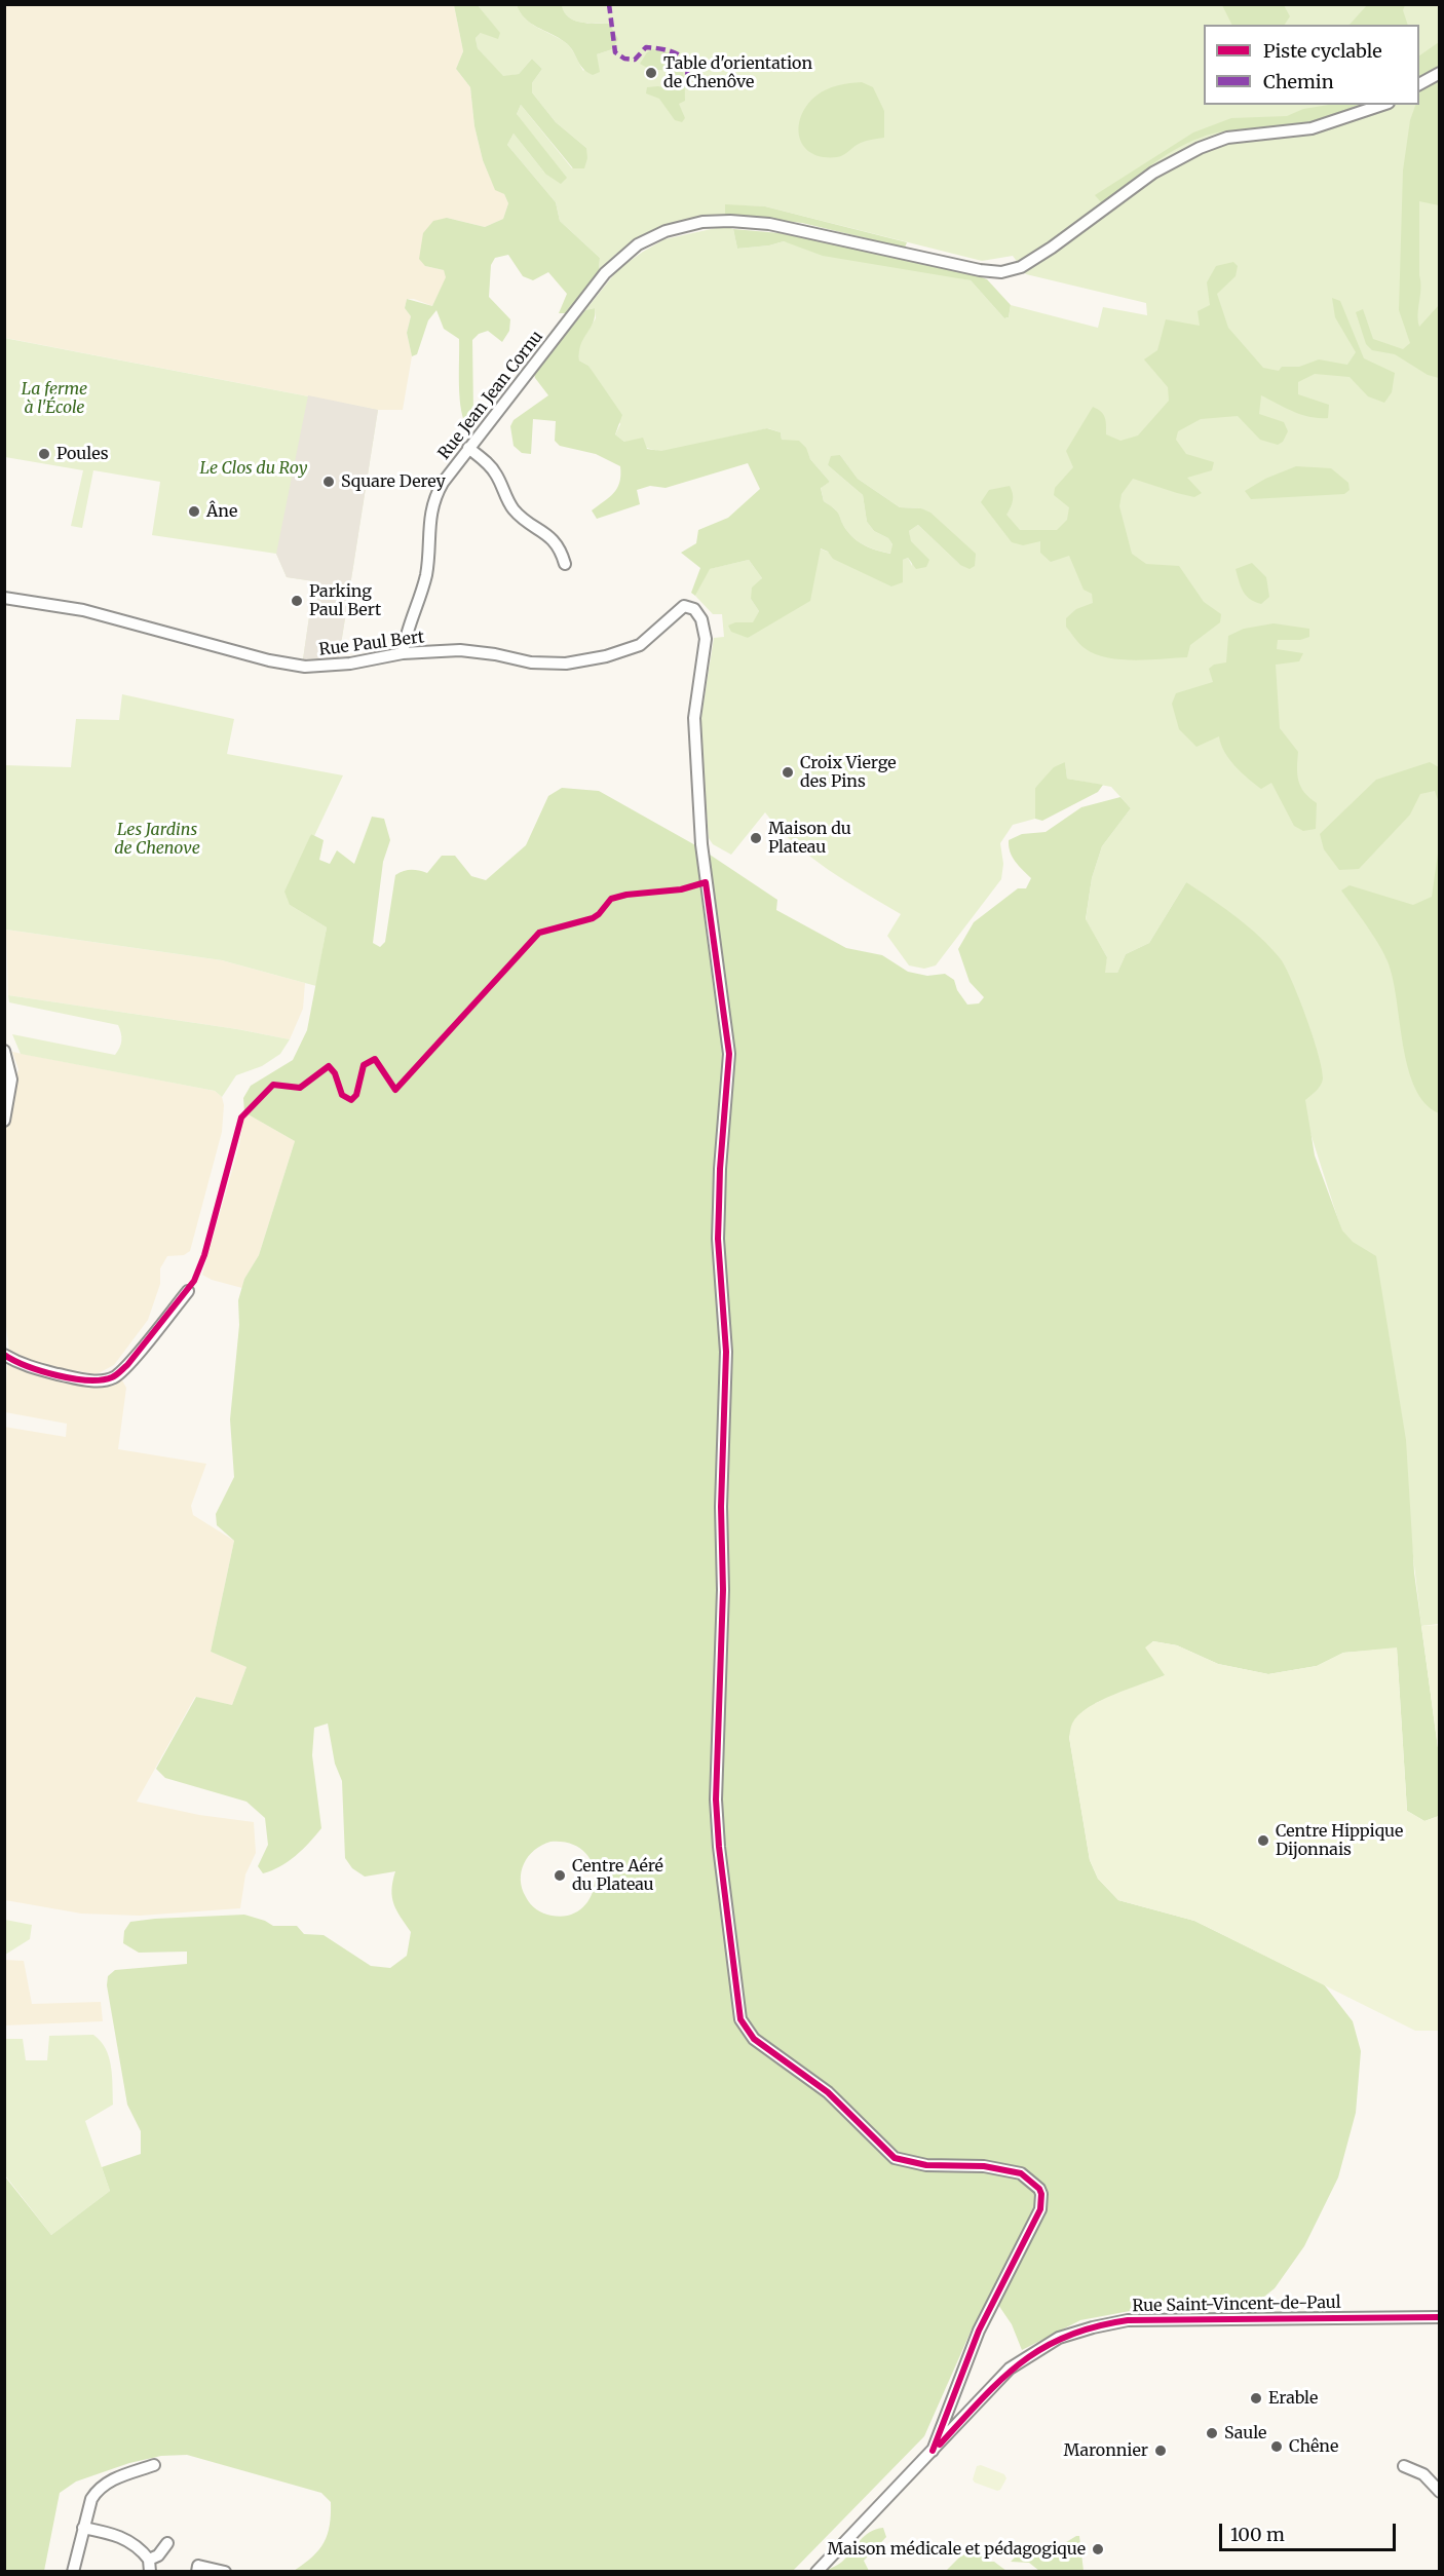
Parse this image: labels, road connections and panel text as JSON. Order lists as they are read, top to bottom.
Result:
{
  "streets": {
    "street": ["Rue Jean Jean Cornu", "Rue Paul Bert", "Rue Saint-Vincent-de-Paul"]
  },
  "crossings": [
    ["Rue Jean Jean Cornu", "Rue Paul Bert"],
    ["Rue Paul Bert", "Rue Saint-Vincent-de-Paul"]
  ],
  "parks": ["La ferme à l'École", "Le Clos du Roy", "Les Jardins de Chenove"],
  "places": [
    "Table d'orientation de Chenôve",
    "Poules",
    "Square Derey",
    "Âne",
    "Parking Paul Bert",
    "Croix Vierge des Pins",
    "Maison du Plateau",
    "Centre Hippique Dijonnais",
    "Centre Aéré du Plateau",
    "Erable",
    "Saule",
    "Chêne",
    "Maronnier",
    "Maison médicale et pédagogique"
  ],
  "legend": ["Piste cyclable", "Chemin"],
  "scale_bar": "100 m"
}
